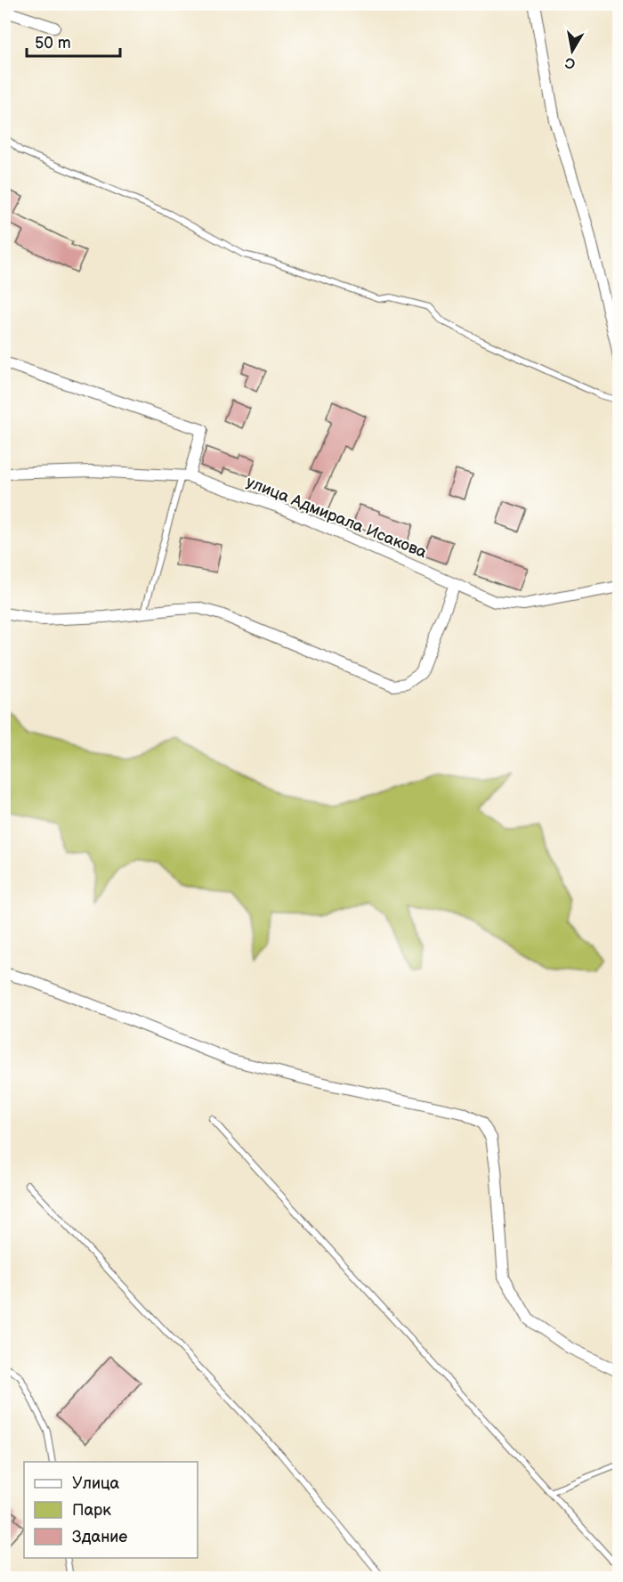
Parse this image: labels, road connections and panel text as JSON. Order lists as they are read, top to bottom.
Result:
{
  "streets": {
    "street": ["улица Адмирала Исакова"]
  },
  "legend": ["Улица", "Парк", "Здание"],
  "scale_bar": "50 m",
  "north": "bottom"
}
